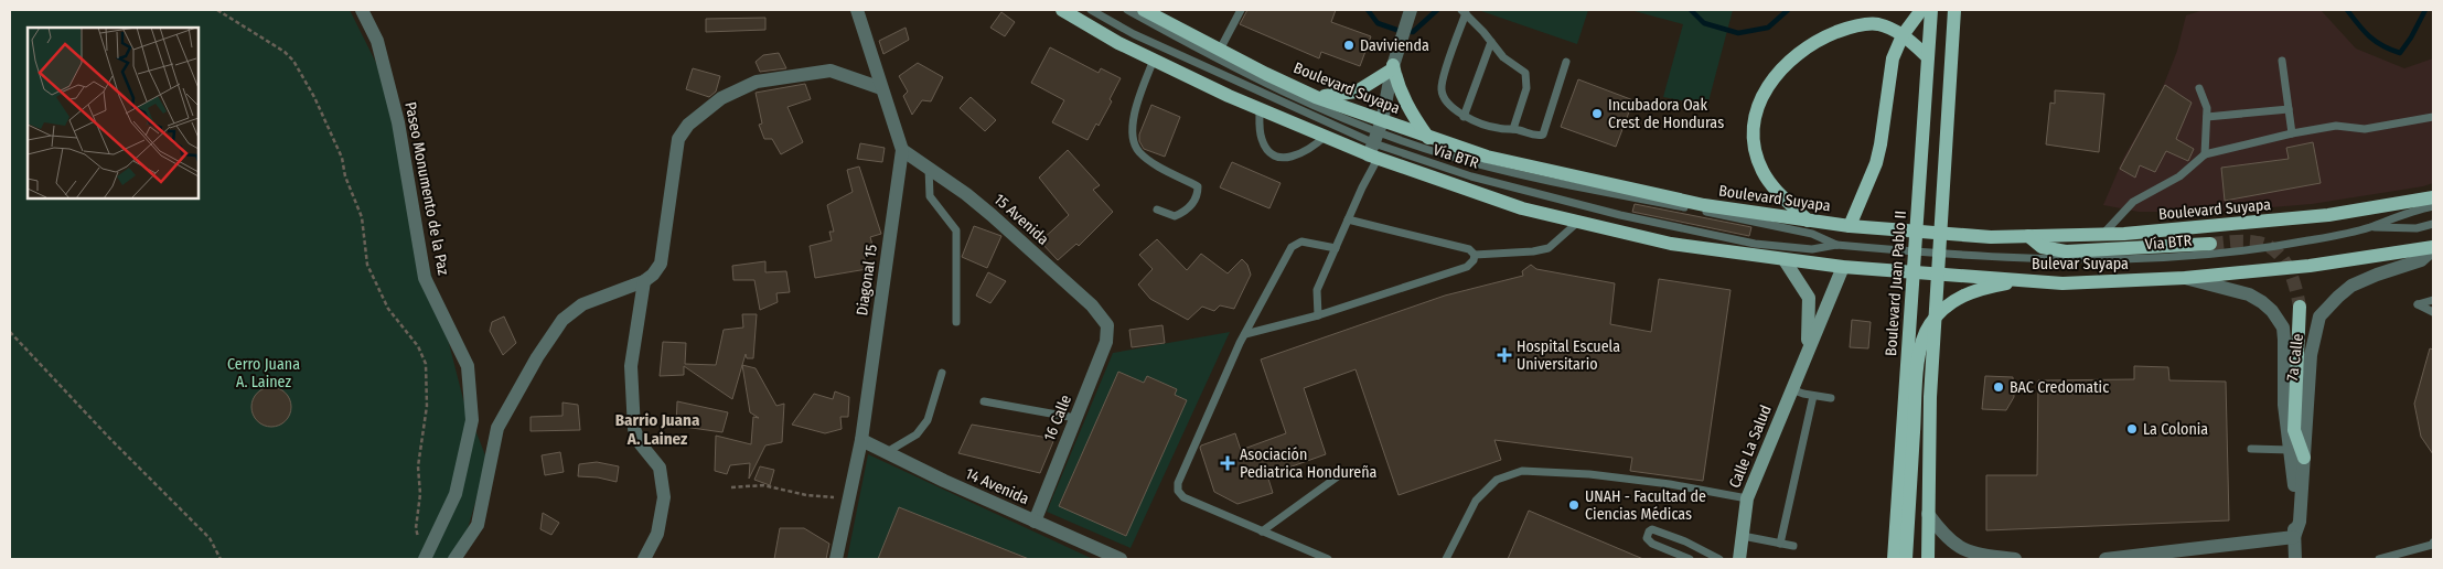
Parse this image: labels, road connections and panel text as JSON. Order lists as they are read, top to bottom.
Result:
{
  "streets": {
    "main road": [
      "Boulevard Suyapa",
      "Bulevar Suyapa",
      "Boulevard Juan Pablo II",
      "Calle La Salud"
    ],
    "street": [
      "Paseo Monumento de la Paz",
      "15 Avenida",
      "Diagonal 15",
      "7a Calle",
      "16 Calle",
      "14 Avenida"
    ],
    "lane": ["Vía BTR"]
  },
  "crossings": [
    ["Boulevard Suyapa", "Vía BTR"],
    ["Boulevard Suyapa", "Bulevar Suyapa"],
    ["Boulevard Suyapa", "Calle La Salud"],
    ["15 Avenida", "Diagonal 15"],
    ["15 Avenida", "16 Calle"],
    ["Bulevar Suyapa", "7a Calle"],
    ["Diagonal 15", "14 Avenida"],
    ["16 Calle", "14 Avenida"]
  ],
  "districts": ["Barrio Juana A. Lainez"],
  "parks": ["Cerro Juana A. Lainez"],
  "places": {
    "other": [
      "Davivienda",
      "Incubadora Oak Crest de Honduras",
      "BAC Credomatic",
      "La Colonia",
      "UNAH - Facultad de Ciencias Médicas"
    ],
    "health": ["Hospital Escuela Universitario", "Asociación Pediatrica Hondureña"]
  }
}
